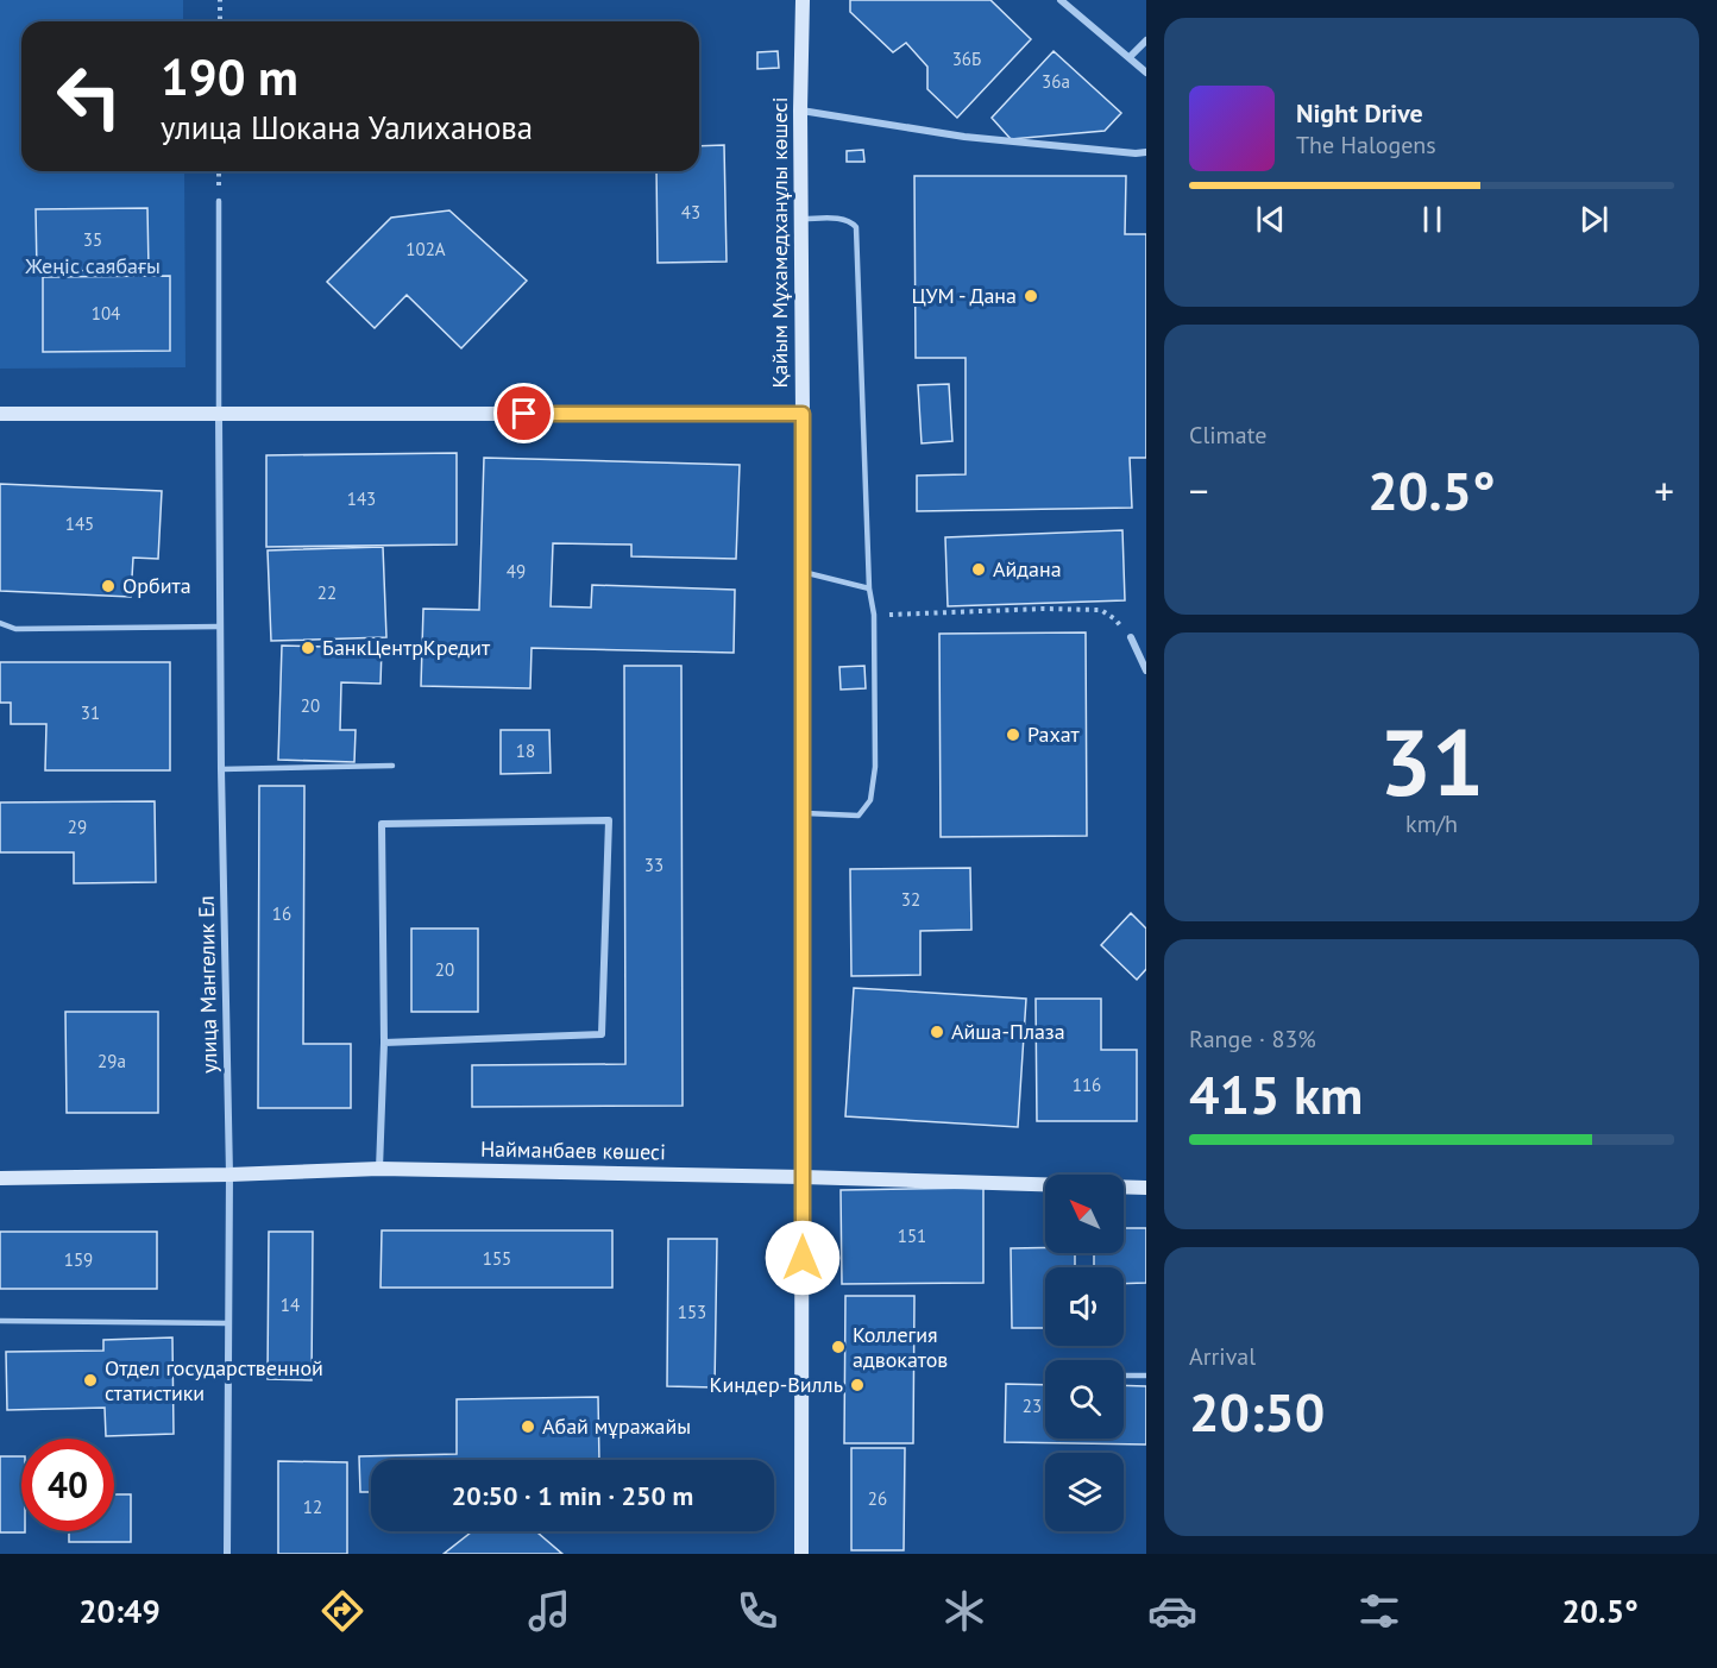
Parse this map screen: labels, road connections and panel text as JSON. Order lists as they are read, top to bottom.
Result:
{
  "streets": {
    "street": ["Қайым Мұхамедханұлы көшесі", "улица Мангелик Ел", "Найманбаев көшесі"]
  },
  "crossings": [
    ["Қайым Мұхамедханұлы көшесі", "Найманбаев көшесі"],
    ["улица Мангелик Ел", "Найманбаев көшесі"]
  ],
  "parks": ["Жеңіс саябағы"],
  "places": [
    "ЦУМ - Дана",
    "Айдана",
    "Орбита",
    "БанкЦентрКредит",
    "Рахат",
    "Айша-Плаза",
    "Коллегия адвокатов",
    "Отдел государственной статистики",
    "Киндер-Вилль",
    "Абай мұражайы"
  ],
  "house_numbers": [
    "36Б",
    "36а",
    "43",
    "35",
    "102А",
    "104",
    "143",
    "145",
    "49",
    "22",
    "20",
    "31",
    "18",
    "29",
    "33",
    "32",
    "16",
    "20",
    "29а",
    "116",
    "151",
    "155",
    "159",
    "14",
    "153",
    "23",
    "26",
    "12"
  ],
  "north": "top left",
  "page": {
    "turn": ["190 m", "улица Шокана Уалиханова"],
    "song": ["Night Drive", "The Halogens"],
    "tile": [
      "Climate",
      ["31", "km/h"],
      ["Range · 83%", "415 km"],
      ["Arrival", "20:50"]
    ],
    "heat": ["−", "20.5°", "+"],
    "limit": "40",
    "trip": "20:50 · 1 min · 250 m",
    "tabs": ["20:49", "20.5°"]
  }
}
